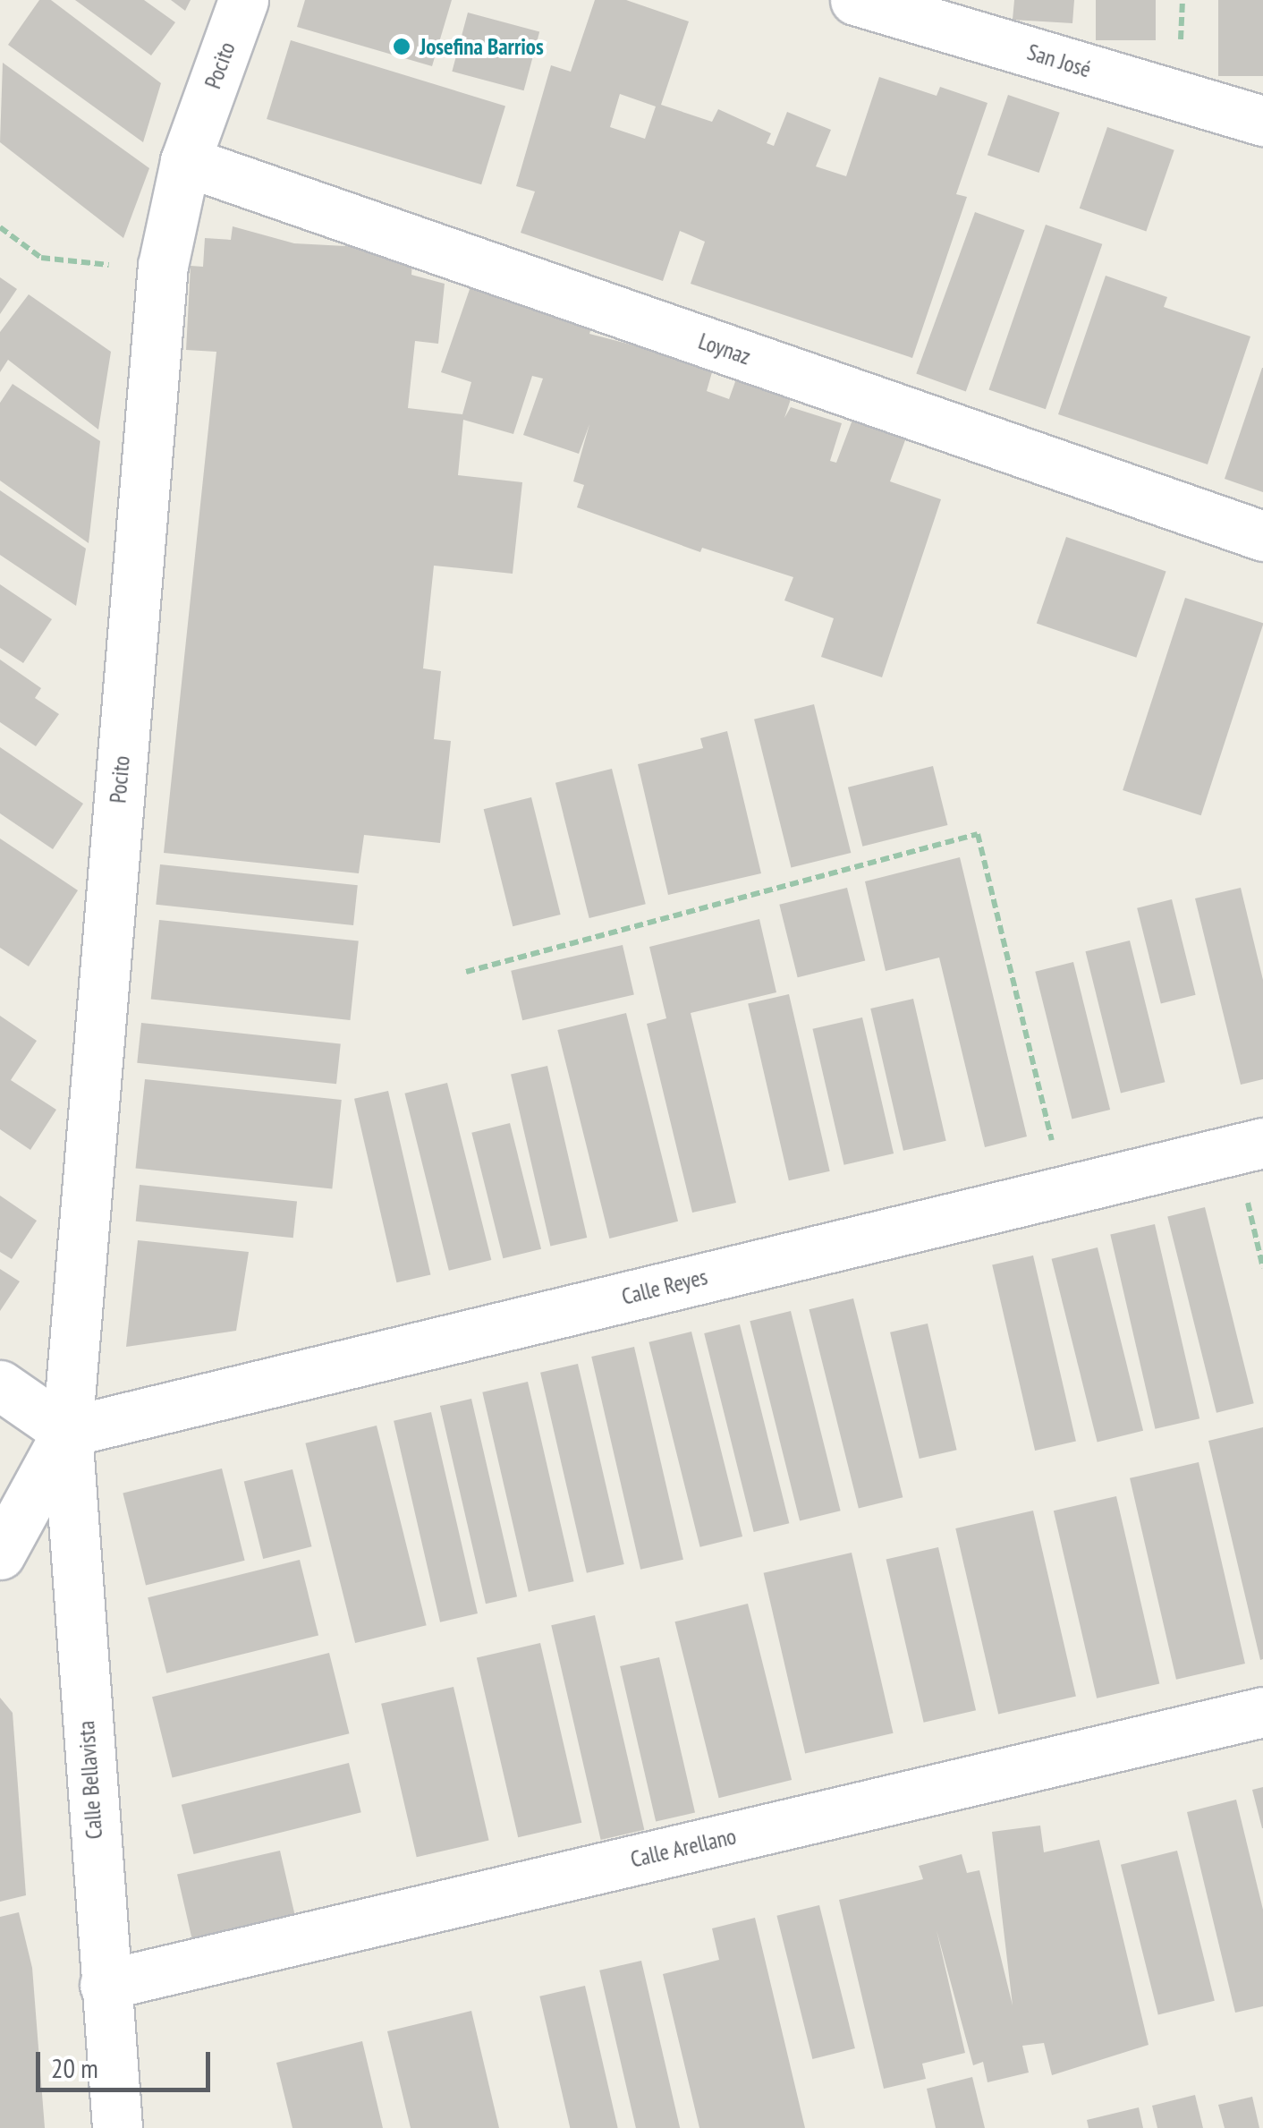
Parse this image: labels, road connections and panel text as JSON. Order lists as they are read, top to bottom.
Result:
{
  "streets": {
    "street": [
      "San José",
      "Pocito",
      "Loynaz",
      "Calle Reyes",
      "Calle Bellavista",
      "Calle Arellano"
    ]
  },
  "crossings": [
    ["Pocito", "Loynaz"],
    ["Pocito", "Calle Reyes"],
    ["Pocito", "Calle Bellavista"],
    ["Calle Reyes", "Calle Bellavista"],
    ["Calle Bellavista", "Calle Arellano"]
  ],
  "places": ["Josefina Barrios"],
  "scale_bar": "20 m"
}
